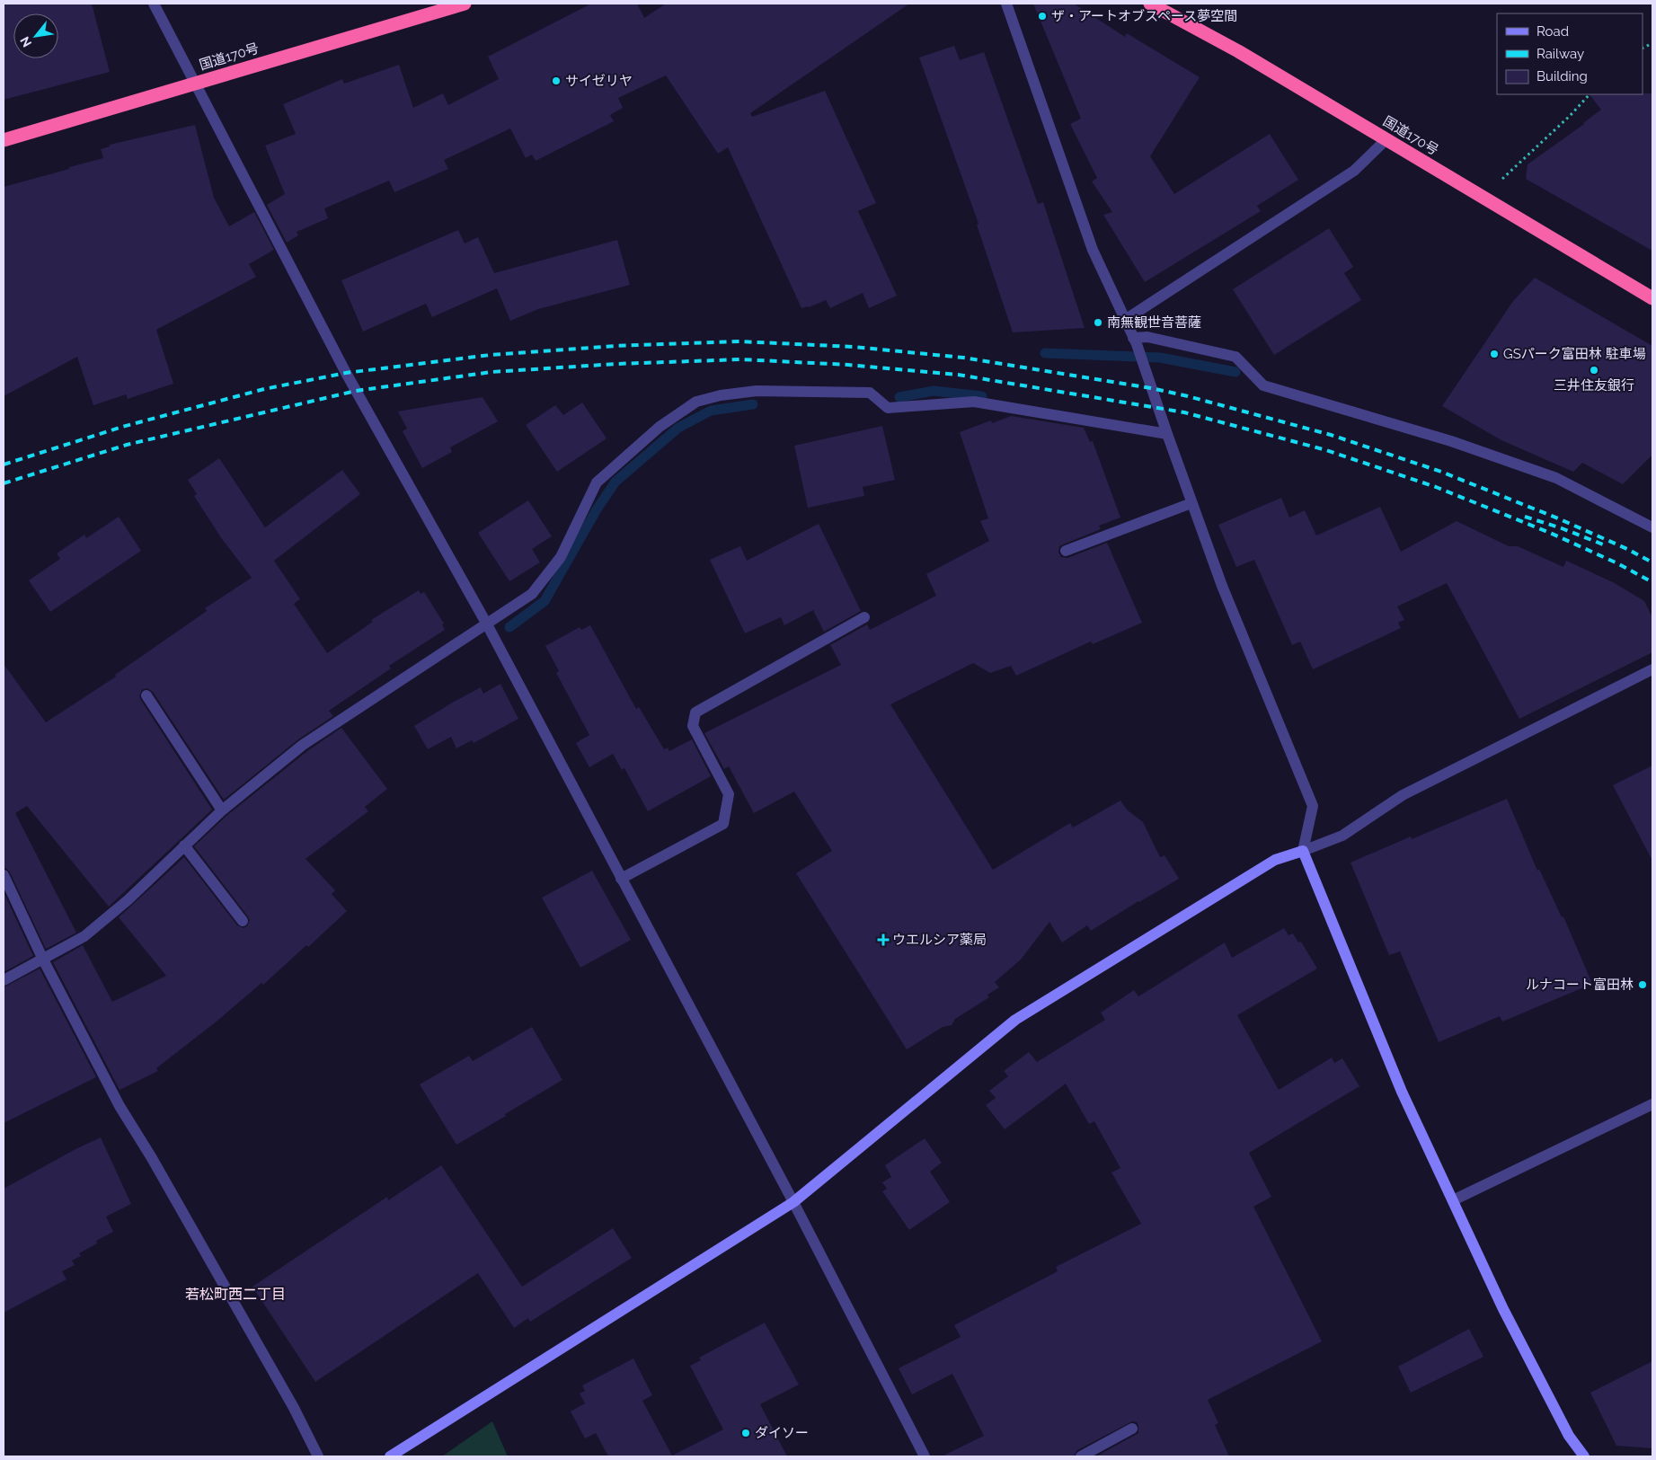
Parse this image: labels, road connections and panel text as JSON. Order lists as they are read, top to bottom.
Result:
{
  "streets": {
    "highway": ["国道170号"]
  },
  "districts": ["若松町西二丁目"],
  "places": {
    "other": [
      "ザ・アートオブスペース夢空間",
      "サイゼリヤ",
      "南無観世音菩薩",
      "GSパーク富田林 駐車場",
      "三井住友銀行",
      "ルナコート富田林",
      "ダイソー"
    ],
    "health": ["ウエルシア薬局"]
  },
  "legend": ["Road", "Railway", "Building"],
  "north": "bottom left"
}
